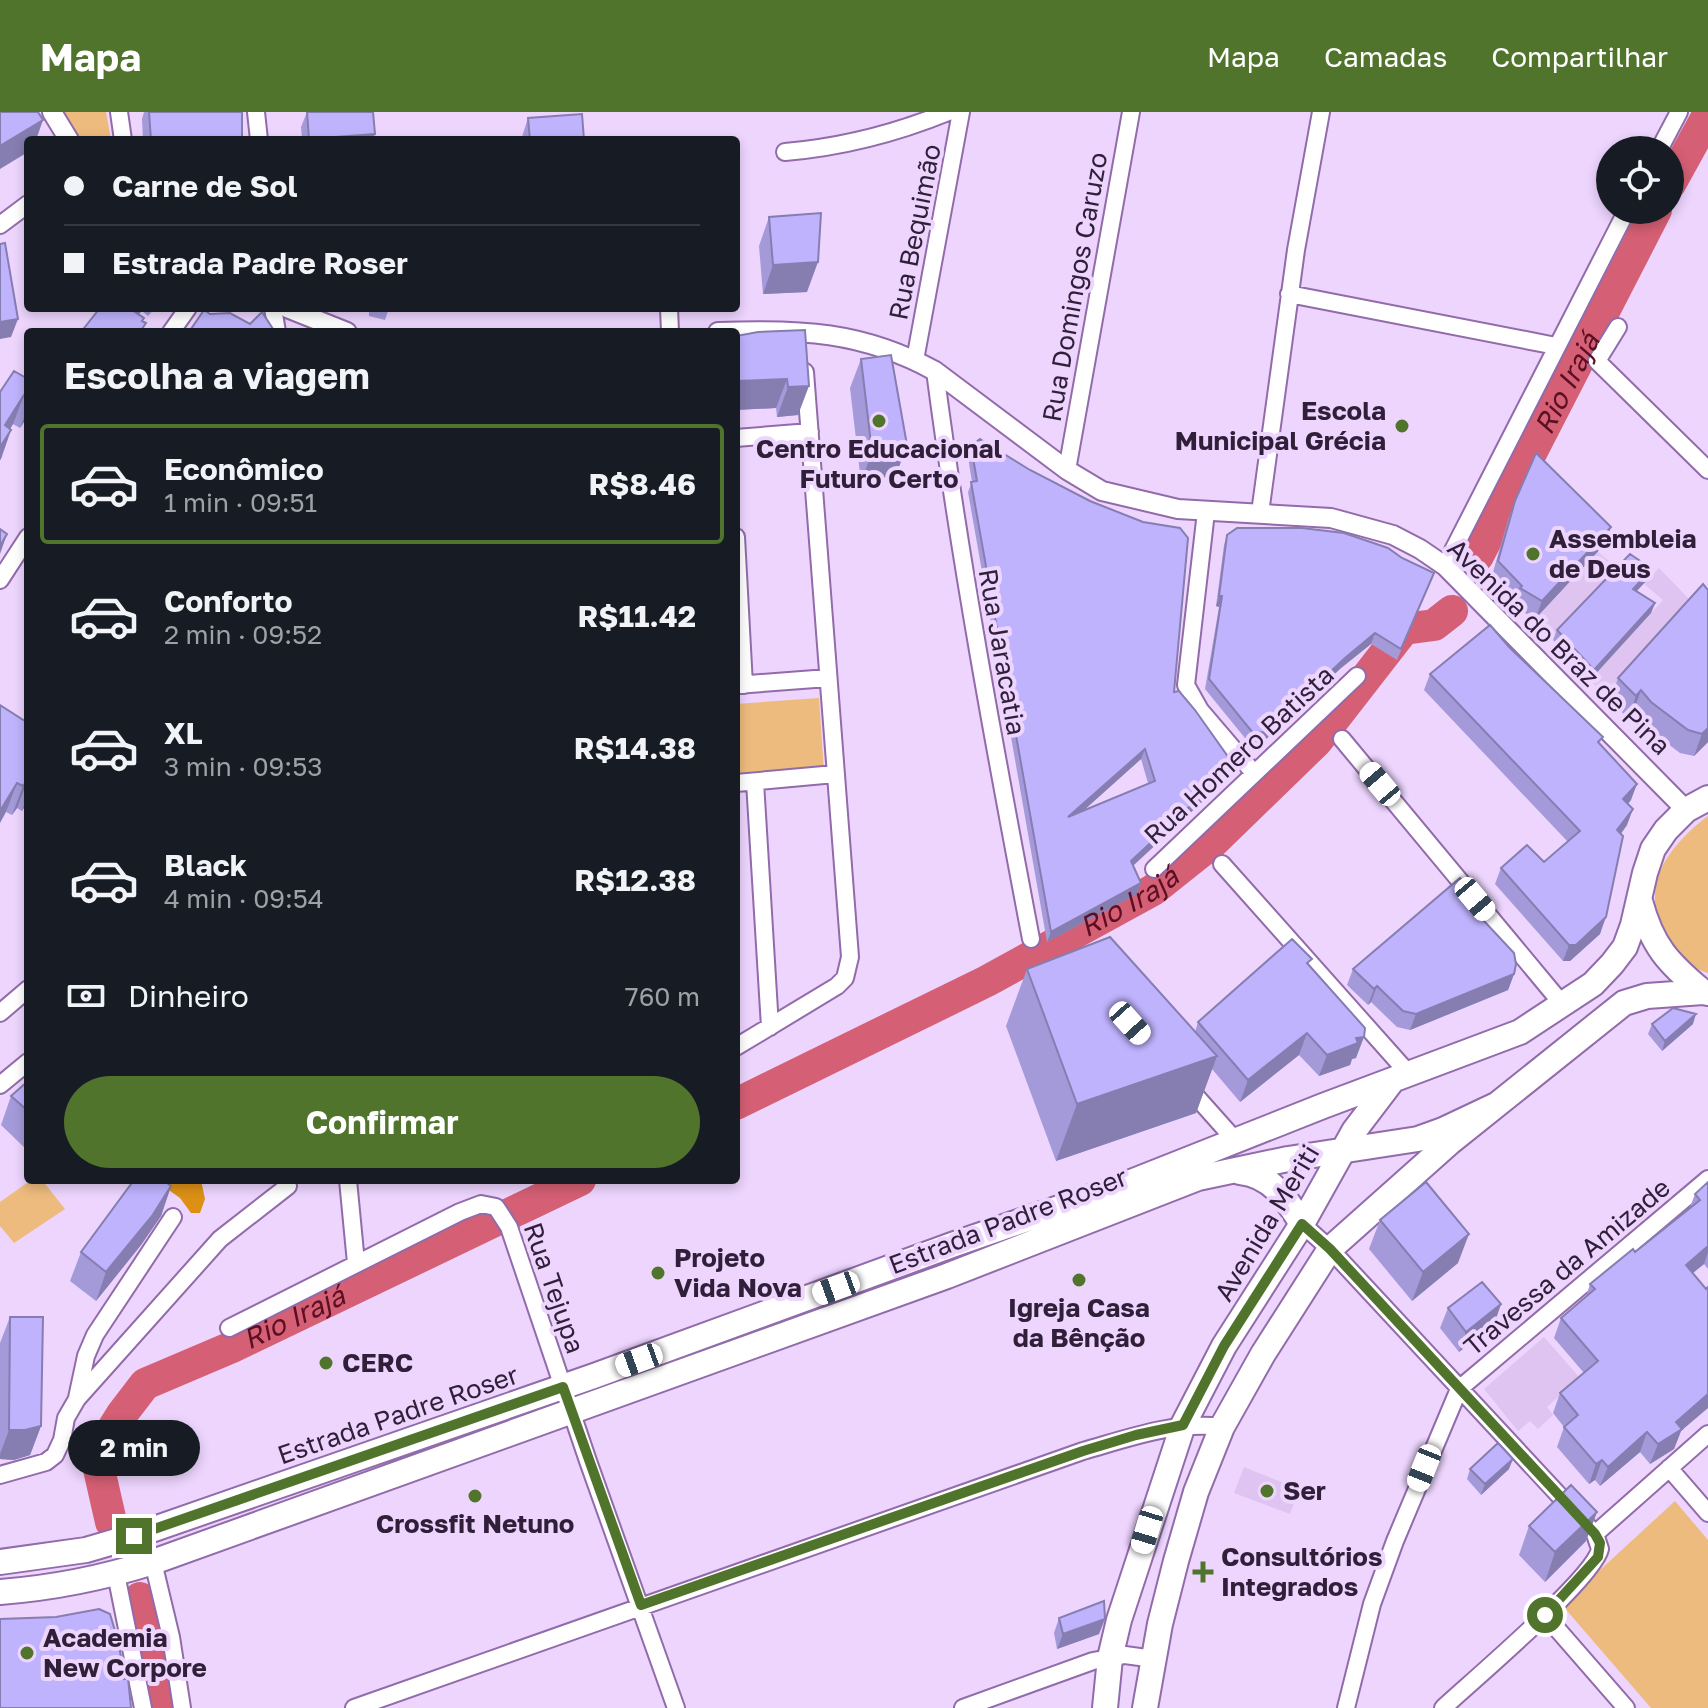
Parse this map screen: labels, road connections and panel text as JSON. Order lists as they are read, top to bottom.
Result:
{
  "streets": {
    "main road": ["Estrada Padre Roser", "Avenida Meriti"],
    "street": [
      "Rua Bequimão",
      "Rua Domingos Caruzo",
      "Avenida do Braz de Pina",
      "Rua Jaracatia",
      "Rua Homero Batista",
      "Travessa da Amizade",
      "Rua Tejupa"
    ]
  },
  "crossings": [
    ["Rua Bequimão", "Avenida do Braz de Pina"],
    ["Rua Domingos Caruzo", "Avenida do Braz de Pina"],
    ["Avenida do Braz de Pina", "Rua Jaracatia"],
    ["Estrada Padre Roser", "Avenida Meriti"],
    ["Estrada Padre Roser", "Rua Tejupa"]
  ],
  "water": ["Rio Irajá"],
  "places": {
    "other": [
      "Centro Educacional Futuro Certo",
      "Escola Municipal Grécia",
      "Assembleia de Deus",
      "Projeto Vida Nova",
      "Igreja Casa da Bênção",
      "CERC",
      "Ser",
      "Crossfit Netuno",
      "Academia New Corpore"
    ],
    "health": ["Consultórios Integrados"]
  },
  "page": {
    "header": "Mapa",
    "nav": ["Mapa", "Camadas", "Compartilhar"],
    "banner": ["Carne de Sol", "Estrada Padre Roser"],
    "heading": "Escolha a viagem",
    "list": [
      {
        "name": "Econômico",
        "note": "1 min · 09:51",
        "value": "R$8.46"
      },
      {
        "name": "Conforto",
        "note": "2 min · 09:52",
        "value": "R$11.42"
      },
      {
        "name": "XL",
        "note": "3 min · 09:53",
        "value": "R$14.38"
      },
      {
        "name": "Black",
        "note": "4 min · 09:54",
        "value": "R$12.38"
      }
    ],
    "pay": ["Dinheiro", "760 m"],
    "buttons": "Confirmar",
    "bubble": "2 min"
  }
}
